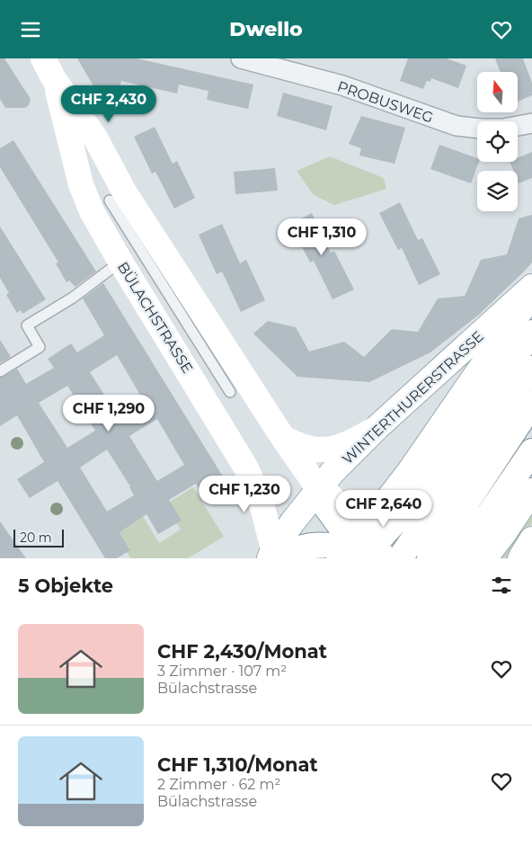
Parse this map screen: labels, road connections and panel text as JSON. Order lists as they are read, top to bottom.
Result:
{
  "streets": {
    "main road": ["BÜLACHSTRASSE", "WINTERTHURERSTRASSE"],
    "street": ["PROBUSWEG"]
  },
  "crossings": [
    ["BÜLACHSTRASSE", "WINTERTHURERSTRASSE"]
  ],
  "scale_bar": "20 m",
  "north": "top",
  "page": {
    "header": "Dwello",
    "price": [
      "CHF 2,430",
      "CHF 1,310",
      "CHF 1,290",
      "CHF 1,230",
      "CHF 2,640"
    ],
    "scale": "20 m",
    "heading": "5 Objekte",
    "list": [
      {
        "name": "CHF 2,430/Monat",
        "note": "3 Zimmer · 107 m² · Bülachstrasse"
      },
      {
        "name": "CHF 1,310/Monat",
        "note": "2 Zimmer · 62 m² · Bülachstrasse"
      }
    ]
  }
}
